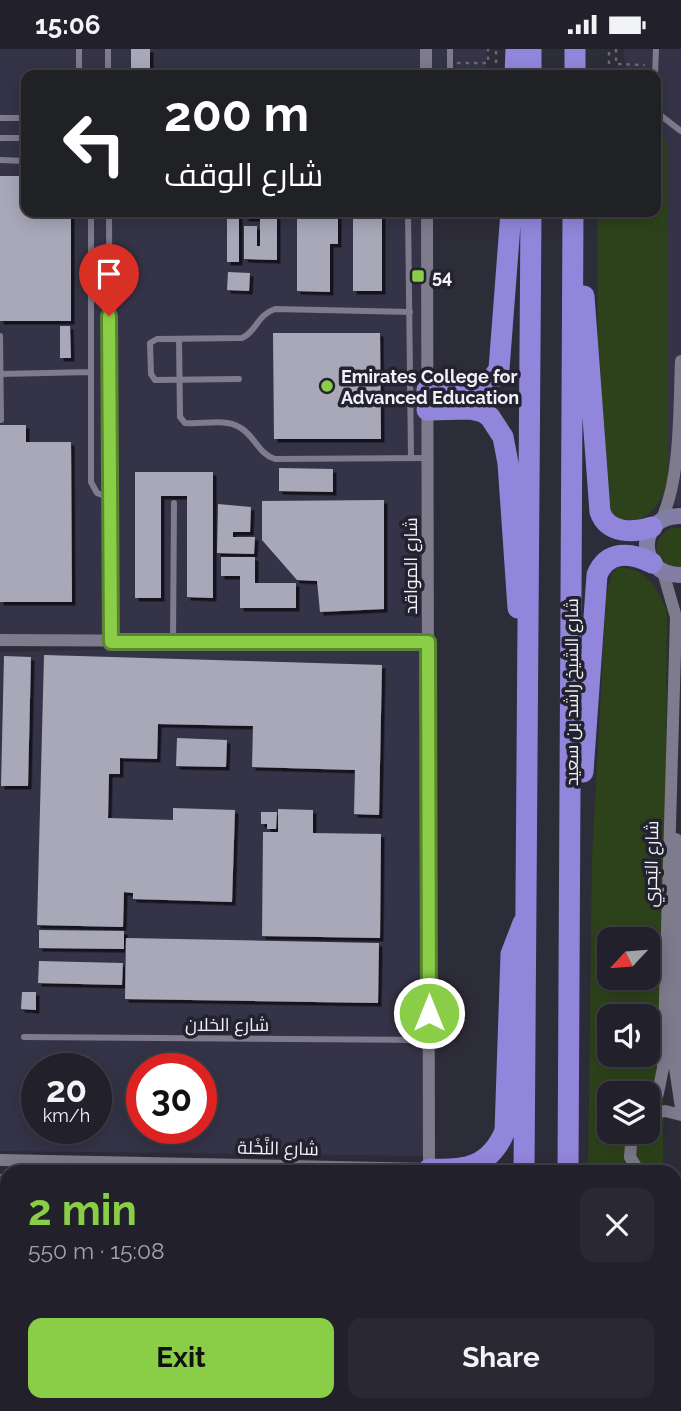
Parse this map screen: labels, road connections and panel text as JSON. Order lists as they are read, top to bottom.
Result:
{
  "streets": {
    "highway": ["شارع الشيخ راشد بن سعيد"],
    "street": ["شارع المواقد", "شارع البَحرِي", "شارع النَّخْلة"],
    "lane": ["شارع الخلان"]
  },
  "crossings": [
    ["شارع المواقد", "شارع الخلان"]
  ],
  "places": {
    "transit": ["54"],
    "other": ["Emirates College for Advanced Education"]
  },
  "north": "bottom left",
  "page": {
    "status": "15:06",
    "turn": ["200 m", "شارع الوقف"],
    "speed": "20 km/h",
    "limit": "30",
    "heading": ["2 min", "550 m · 15:08"],
    "buttons": ["Exit", "Share"]
  }
}
